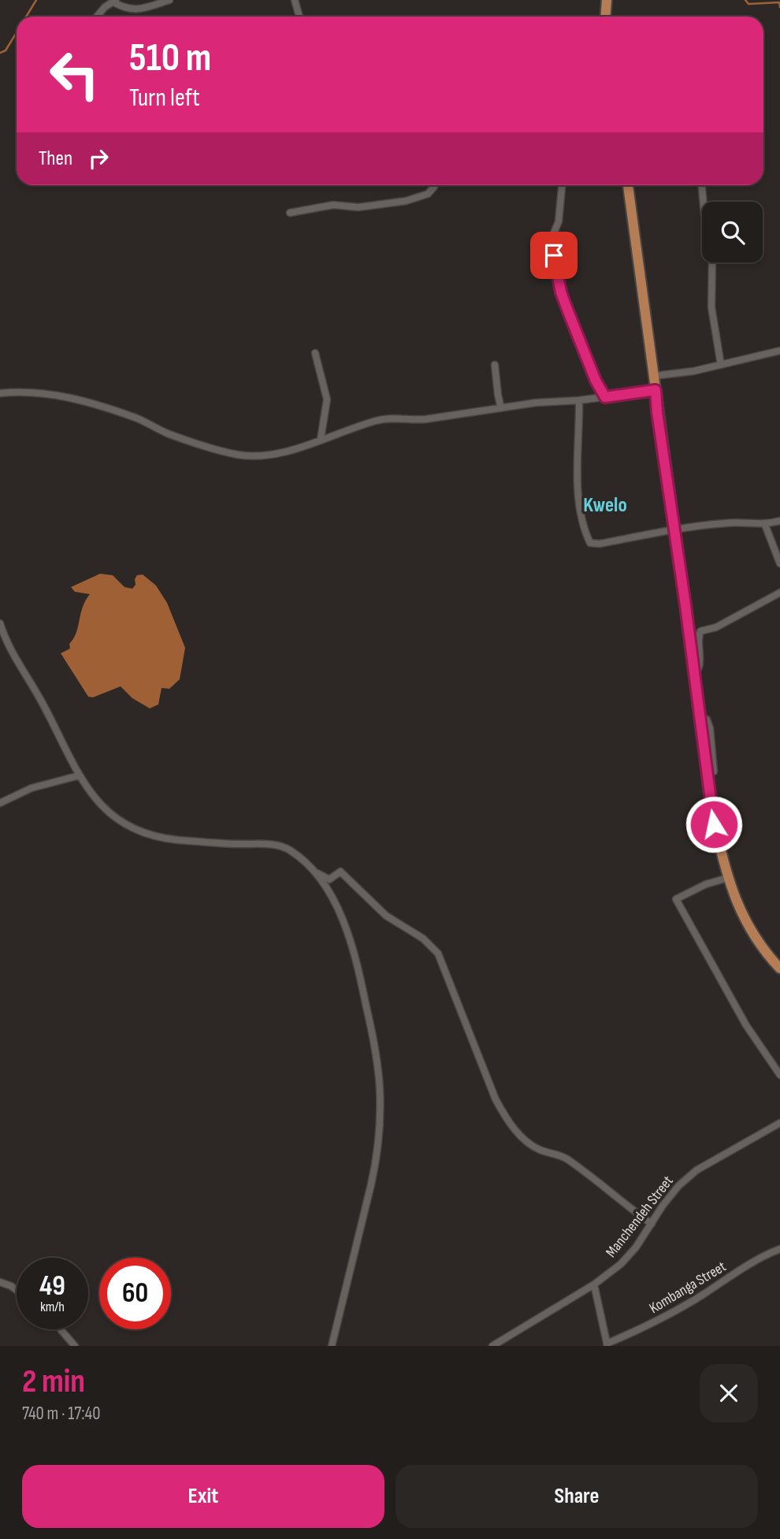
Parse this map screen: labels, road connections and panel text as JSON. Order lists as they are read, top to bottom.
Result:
{
  "streets": {
    "street": ["Manchendeh Street", "Kombanga Street"]
  },
  "districts": ["Kwelo"],
  "page": {
    "turn": ["510 m", "Turn left"],
    "then": "Then",
    "speed": "49 km/h",
    "limit": "60",
    "heading": ["2 min", "740 m · 17:40"],
    "buttons": ["Exit", "Share"]
  }
}
